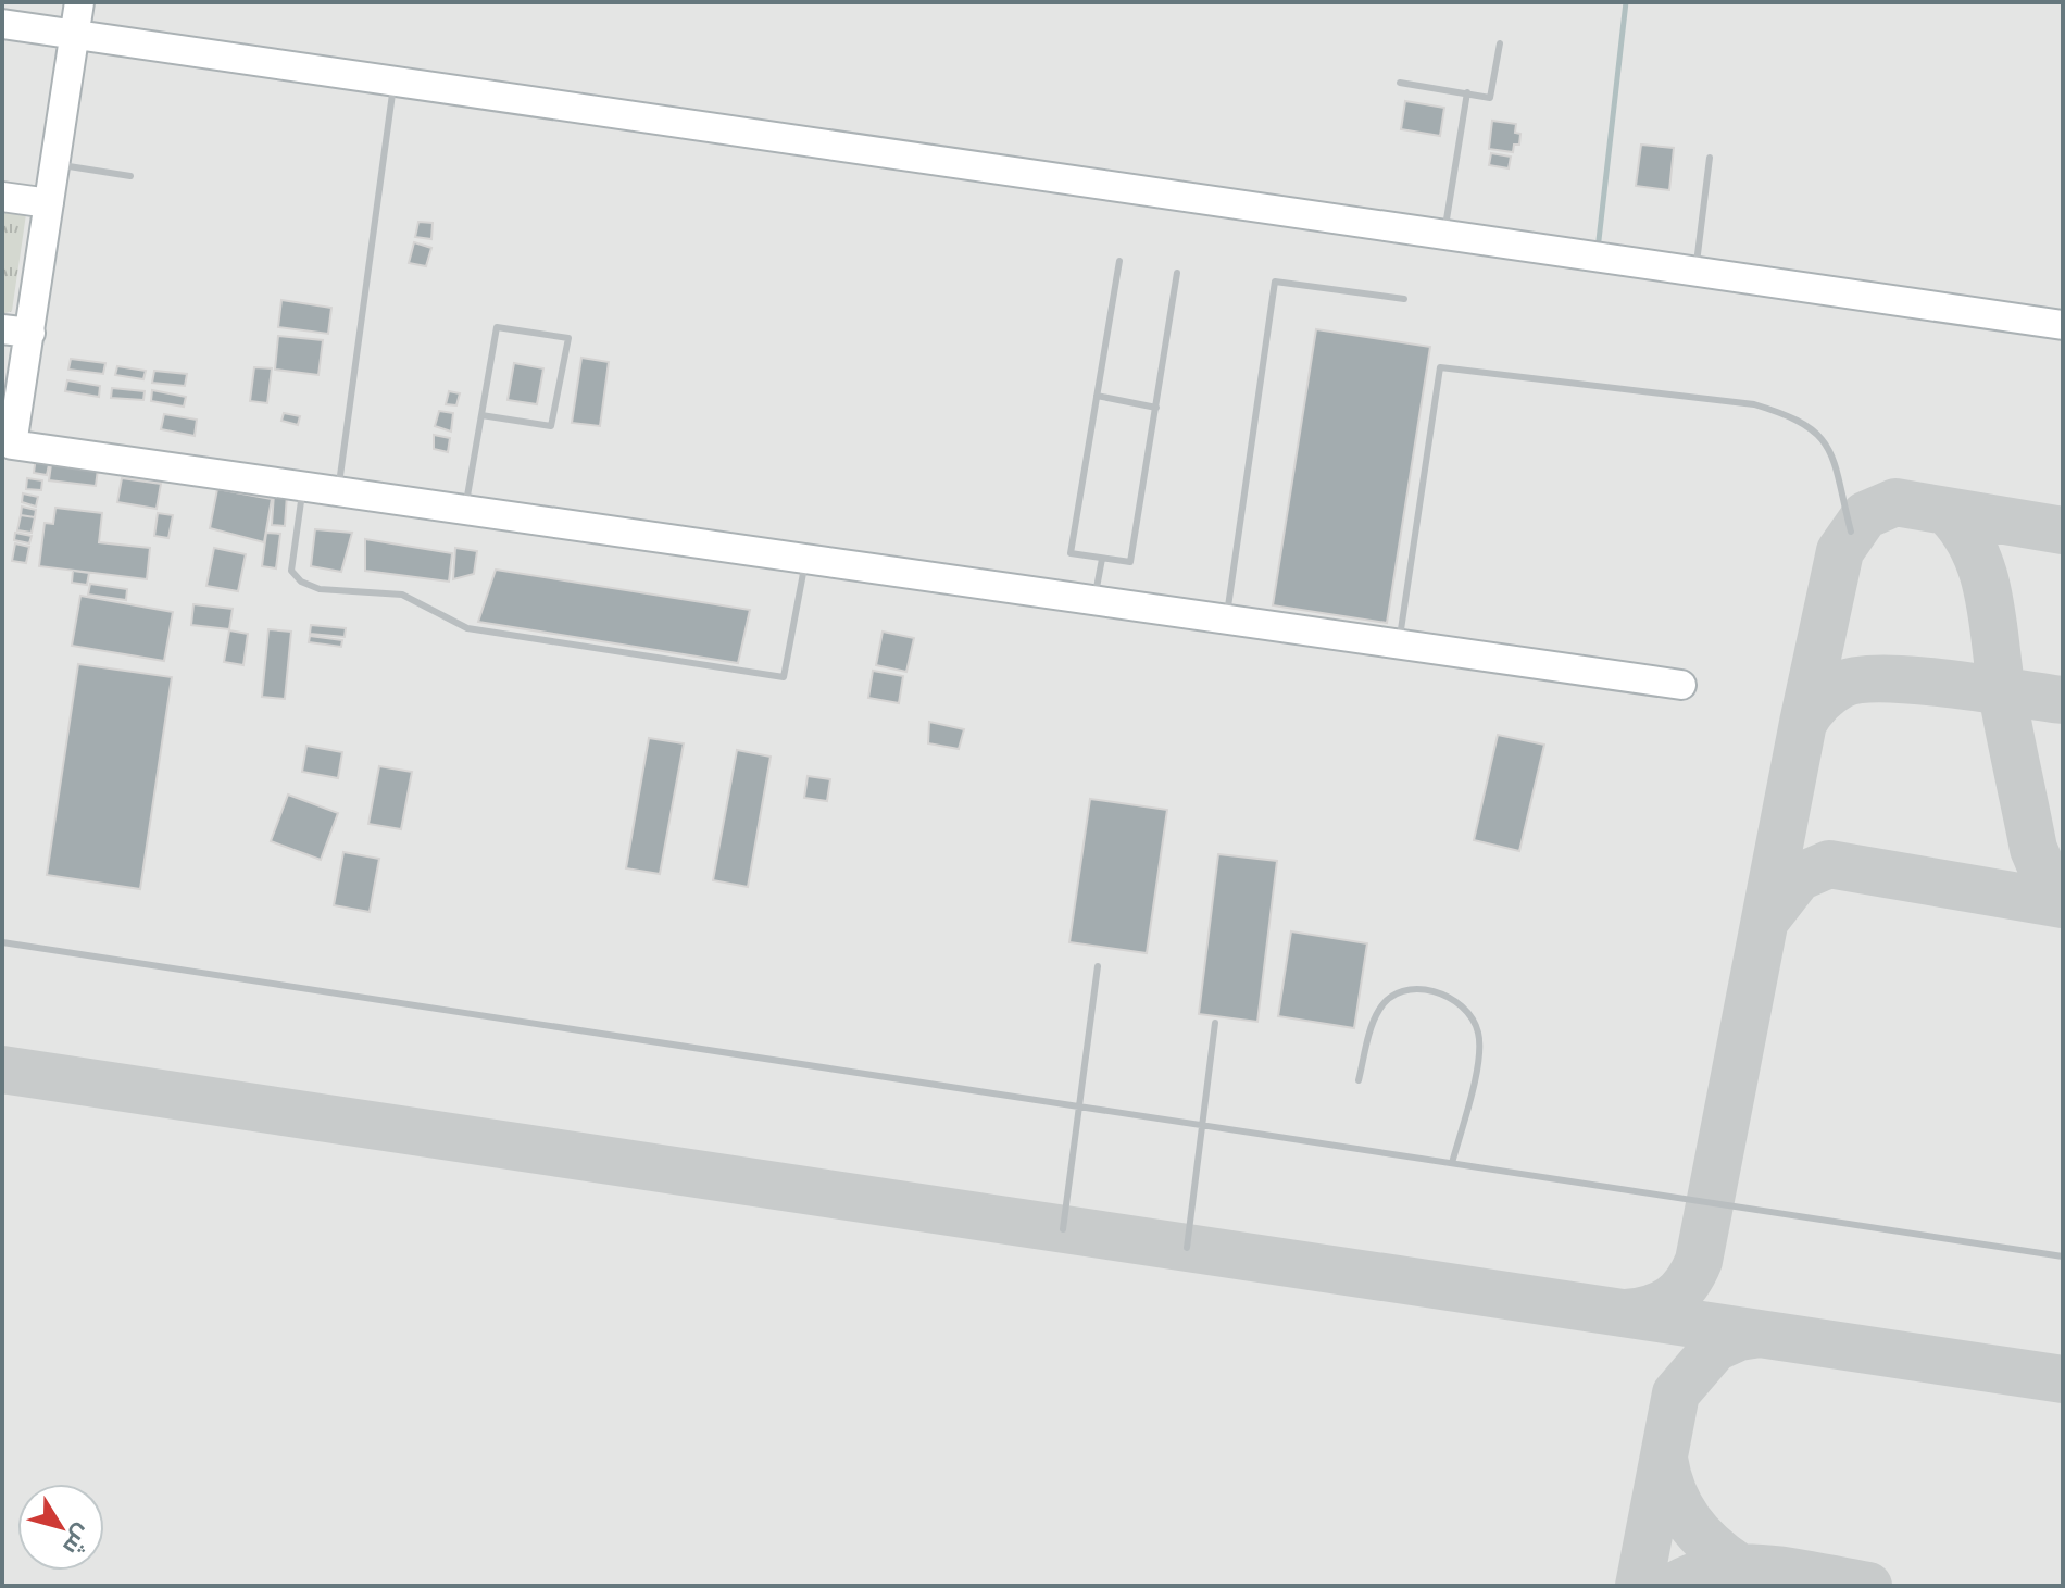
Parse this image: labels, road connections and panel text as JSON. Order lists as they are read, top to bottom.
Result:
{
  "north": "bottom right"
}
